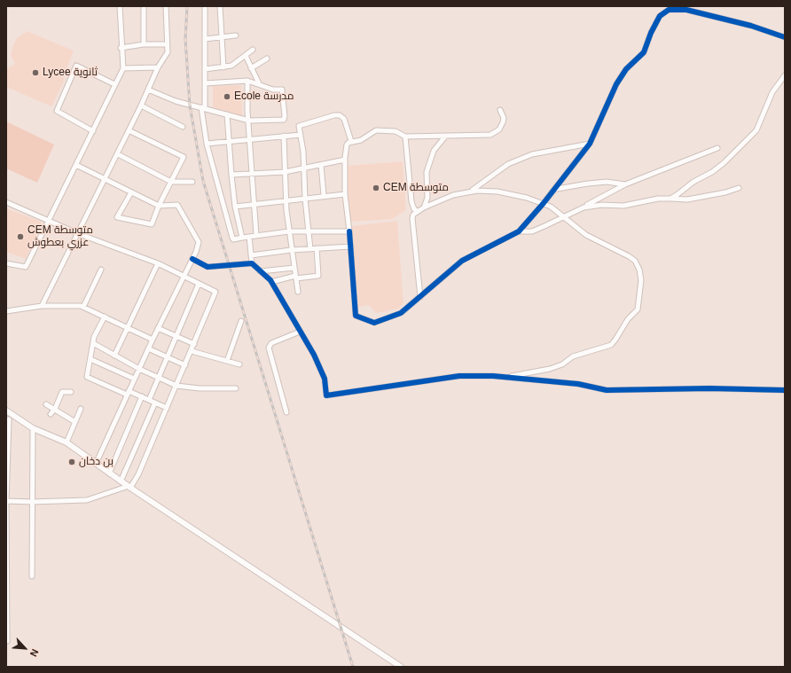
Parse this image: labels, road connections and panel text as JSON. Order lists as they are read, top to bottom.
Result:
{
  "places": [
    "Lycee ثانوية",
    "Ecole مدرسة",
    "CEM متوسطة",
    "CEM متوسطة عزري بعطوش",
    "بن دخان"
  ],
  "north": "bottom right"
}
